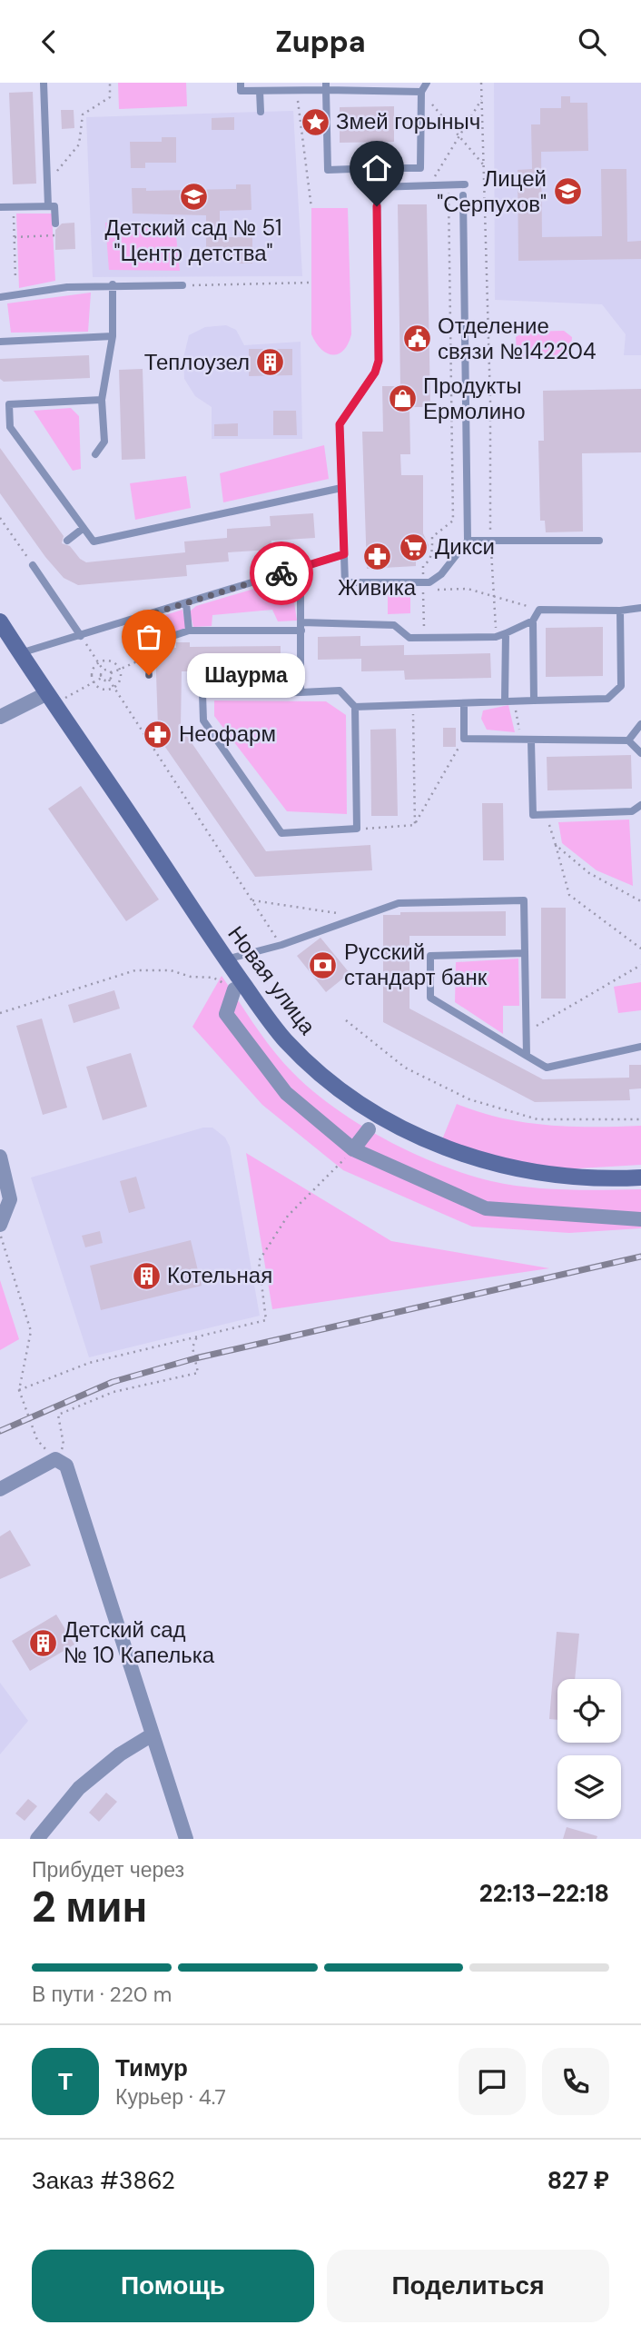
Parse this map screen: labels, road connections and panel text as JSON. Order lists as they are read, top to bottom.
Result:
{
  "streets": {
    "street": ["Новая улица"]
  },
  "places": {
    "place": ["Змей горыныч"],
    "school or university": ["Лицей \"Серпухов\"", "Детский сад № 51 \"Центр детства\""],
    "public building": ["Отделение связи №142204"],
    "building": ["Теплоузел", "Котельная", "Детский сад № 10 Капелька"],
    "shop": ["Продукты Ермолино"],
    "supermarket": ["Дикси"],
    "pharmacy": ["Живика", "Неофарм"],
    "other": ["Шаурма"],
    "bank": ["Русский стандарт банк"]
  },
  "page": {
    "header": "Zuppa",
    "bubble": "Шаурма",
    "heading": ["2 мин", "Прибудет через", "22:13–22:18"],
    "panel": [
      "Тимур",
      "Курьер · 4.7",
      "Заказ #3862",
      "827 ₽"
    ],
    "bar": "В пути · 220 m",
    "round": "Т",
    "buttons": ["Помощь", "Поделиться"]
  }
}
